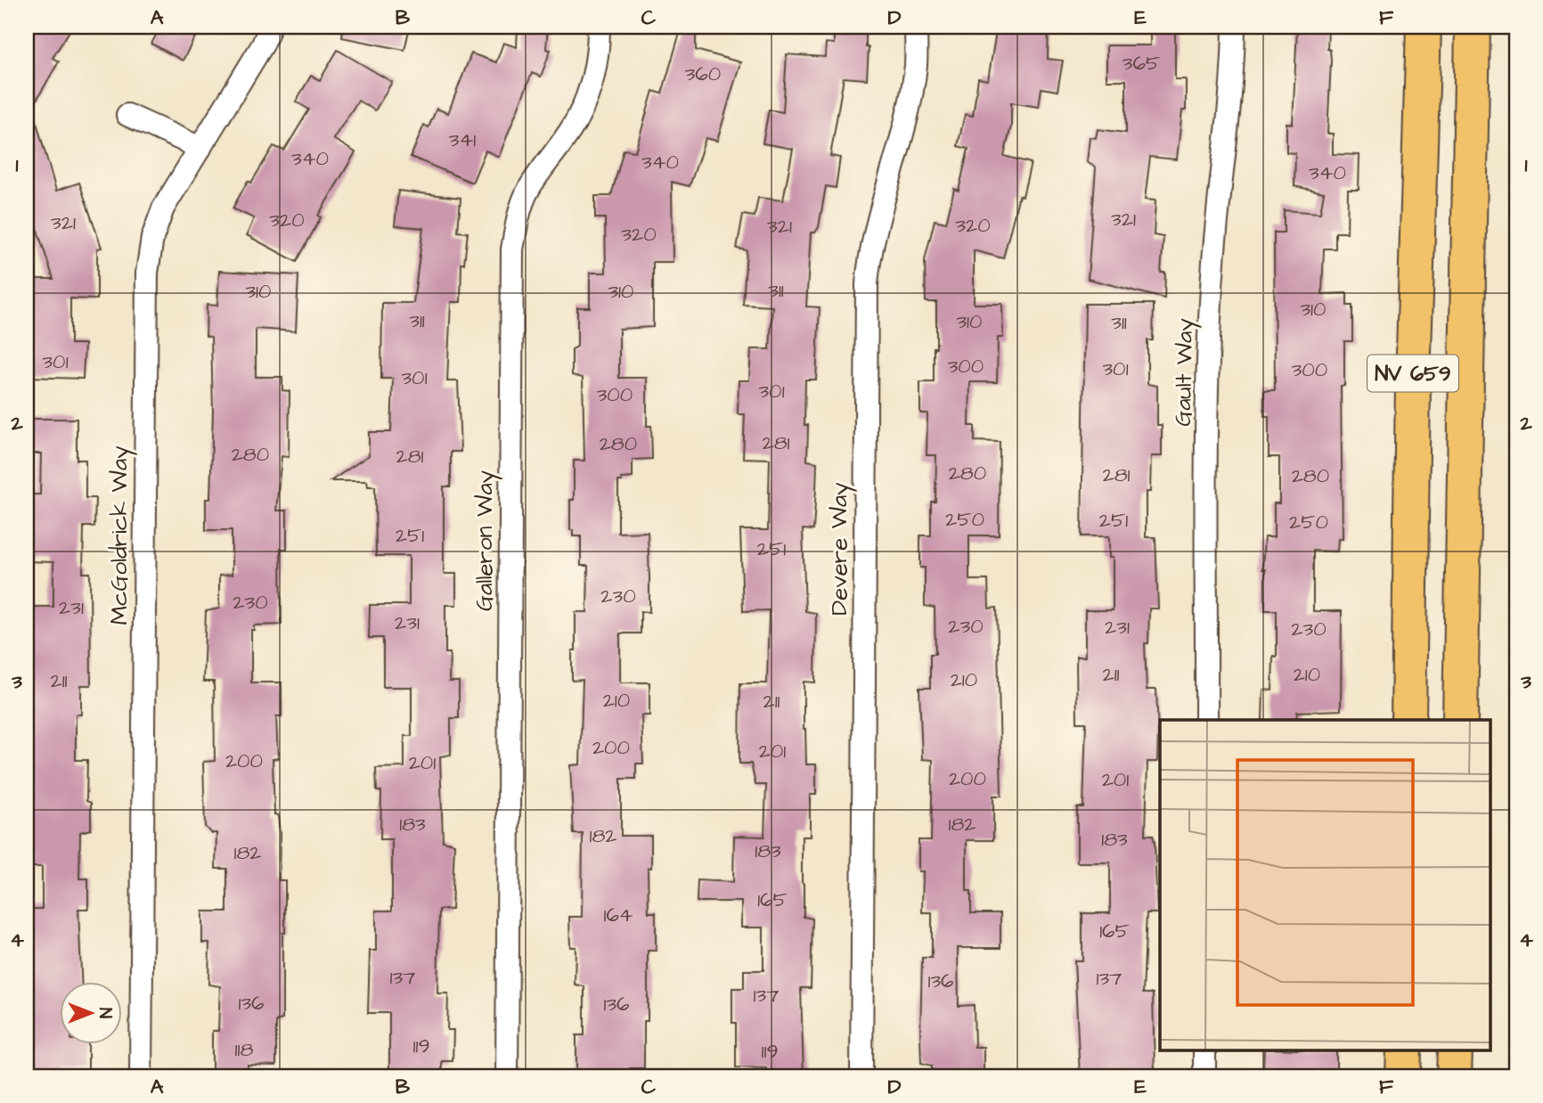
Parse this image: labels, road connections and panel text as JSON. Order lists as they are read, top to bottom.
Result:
{
  "streets": {
    "main road": ["NV 659"],
    "street": [
      "Gault Way",
      "McGoldrick Way",
      "Galleron Way",
      "Devere Way"
    ]
  },
  "house_numbers": [
    "365",
    "360",
    "341",
    "340",
    "340",
    "340",
    "321",
    "320",
    "321",
    "320",
    "321",
    "320",
    "311",
    "310",
    "310",
    "310",
    "311",
    "310",
    "311",
    "301",
    "300",
    "301",
    "300",
    "301",
    "301",
    "300",
    "281",
    "280",
    "280",
    "281",
    "280",
    "281",
    "280",
    "250",
    "251",
    "250",
    "251",
    "251",
    "230",
    "230",
    "231",
    "231",
    "230",
    "231",
    "230",
    "211",
    "210",
    "210",
    "211",
    "210",
    "211",
    "200",
    "201",
    "200",
    "201",
    "200",
    "201",
    "183",
    "182",
    "182",
    "183",
    "183",
    "182",
    "165",
    "164",
    "165",
    "137",
    "137",
    "136",
    "137",
    "136",
    "136",
    "119",
    "118",
    "119"
  ],
  "north": "right",
  "grid": {
    "columns": [
      "A",
      "B",
      "C",
      "D",
      "E",
      "F"
    ],
    "rows": [
      "1",
      "2",
      "3",
      "4"
    ]
  }
}
